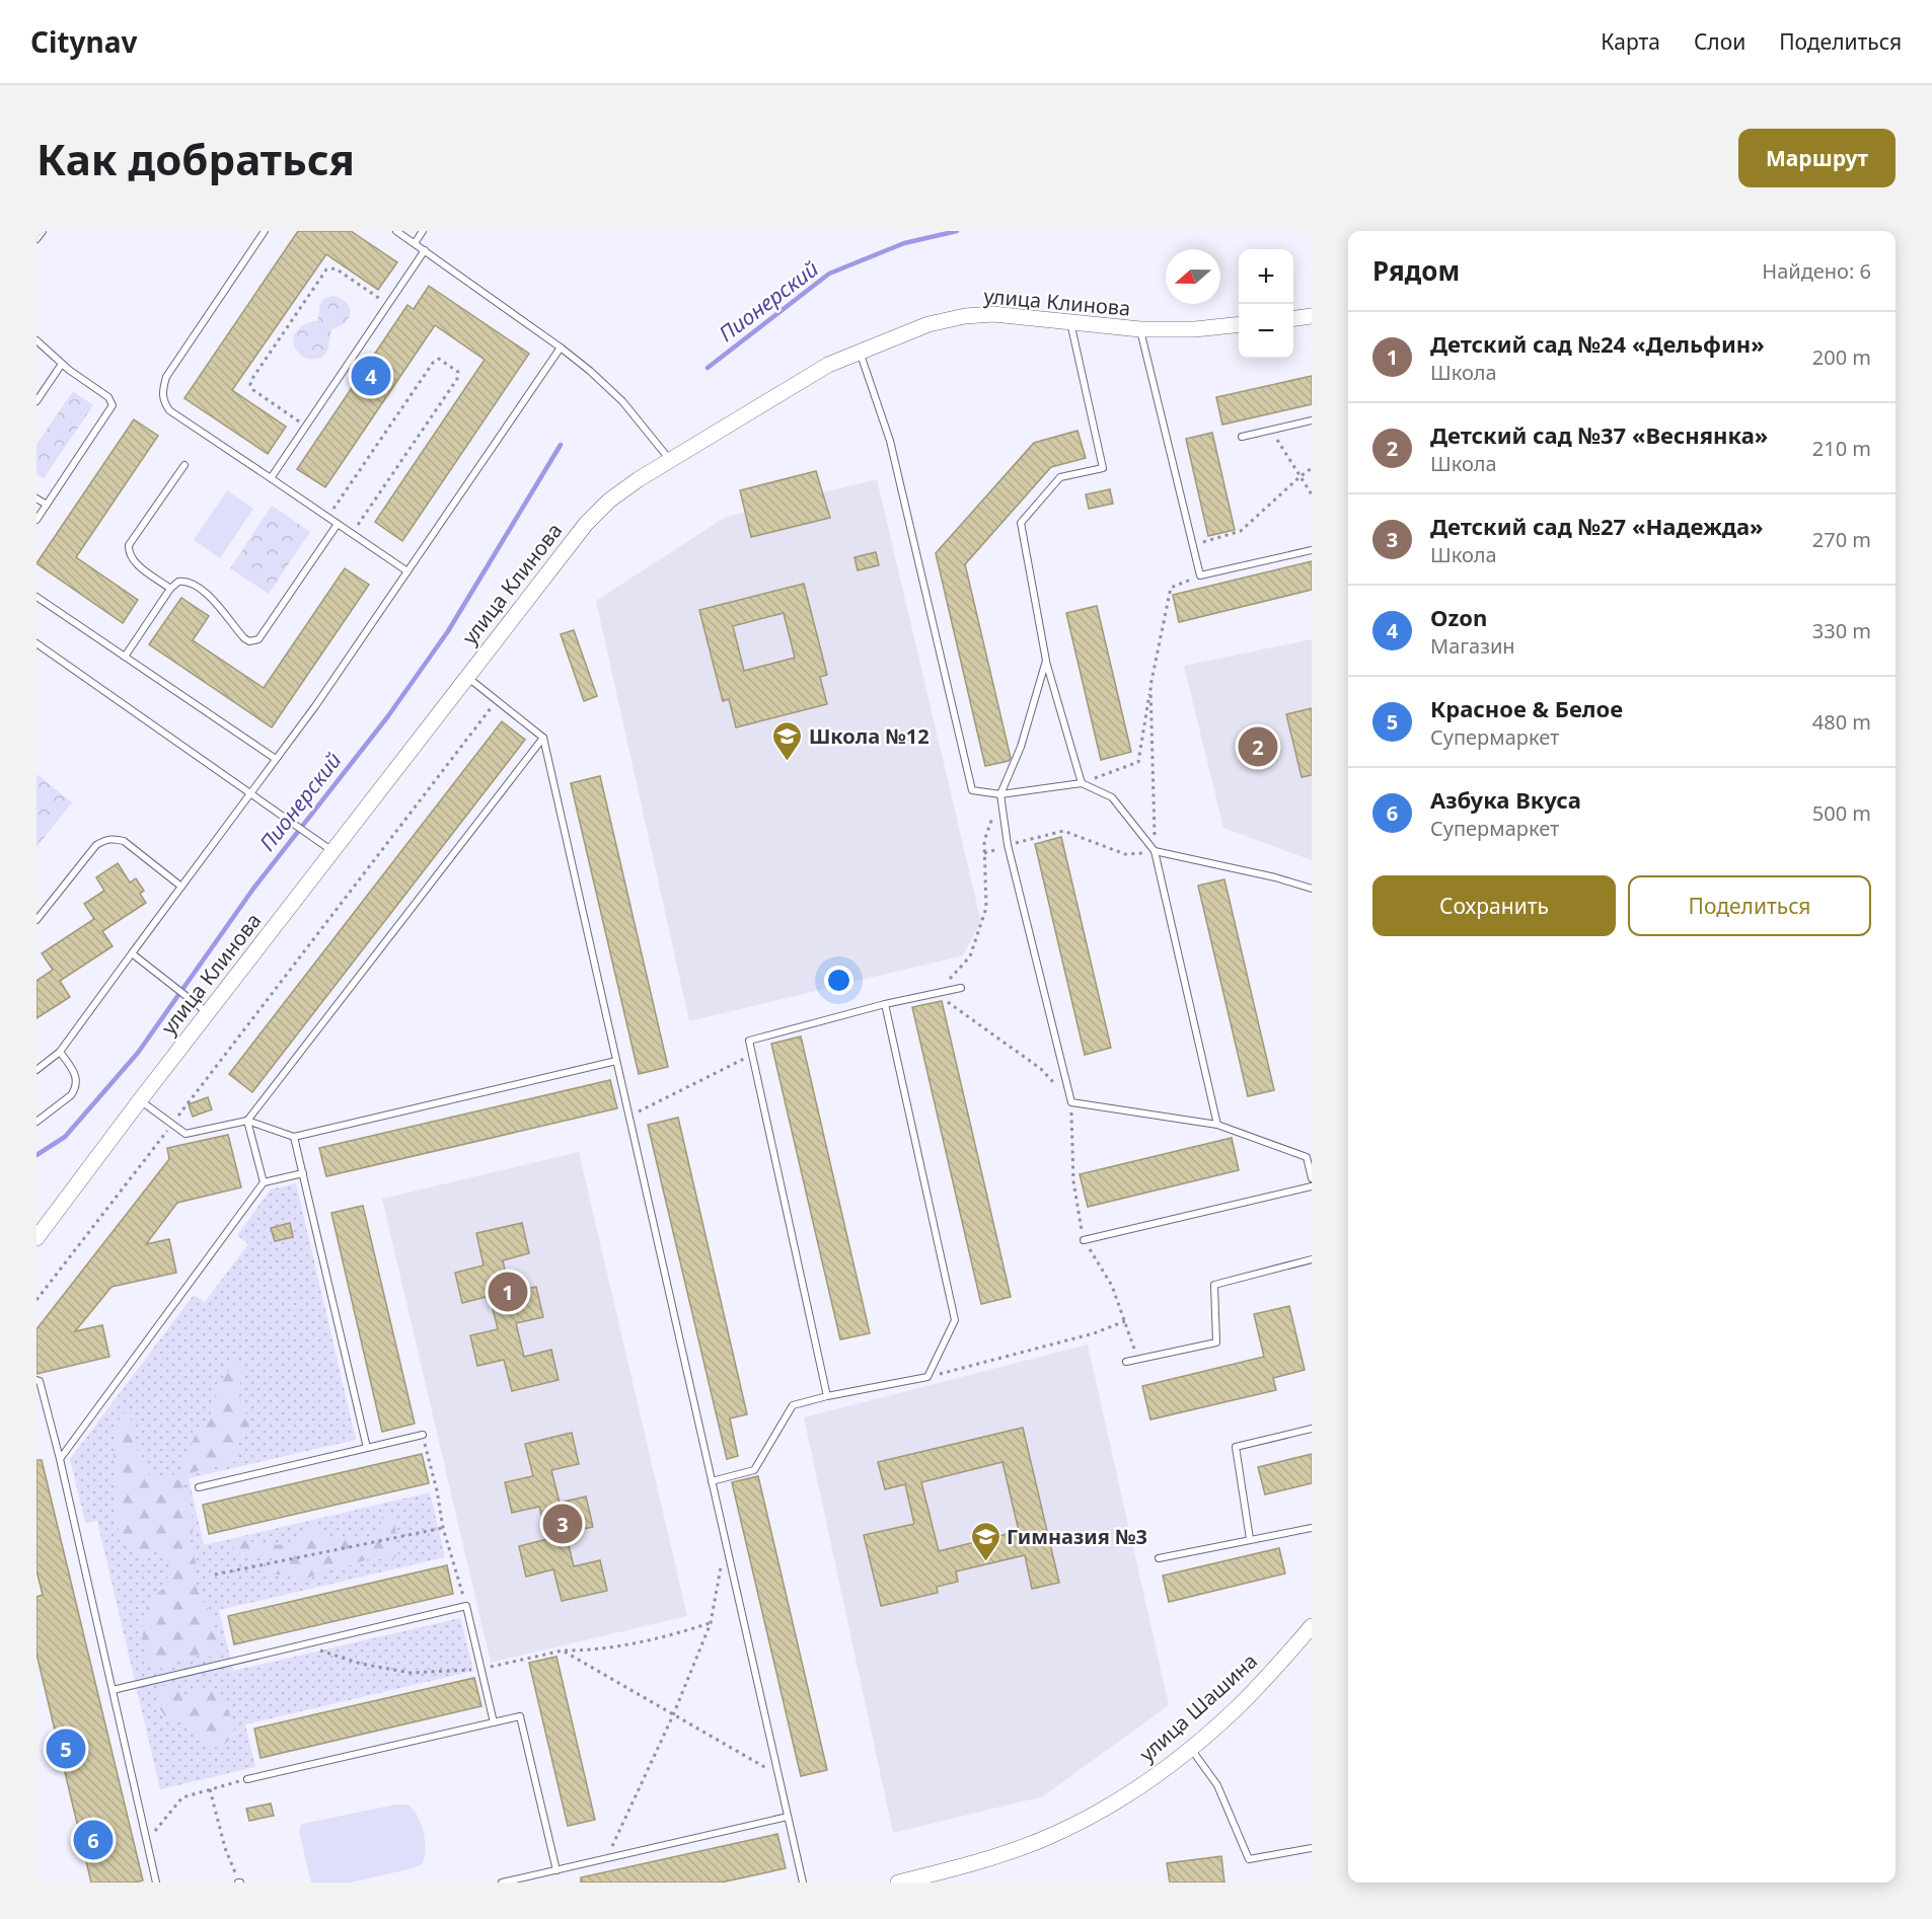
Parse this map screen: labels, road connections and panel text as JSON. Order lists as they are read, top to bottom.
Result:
{
  "streets": {
    "street": ["улица Клинова", "улица Шашина"]
  },
  "water": ["Пионерский"],
  "places": {
    "school or university": ["Школа №12", "Гимназия №3"]
  },
  "north": "left",
  "page": {
    "header": "Citynav",
    "nav": ["Карта", "Слои", "Поделиться"],
    "buttons": [
      "Маршрут",
      ["Сохранить", "Поделиться"]
    ],
    "title": "Как добраться",
    "heading": ["Рядом", "Найдено: 6"],
    "map_buttons": ["+", "−"],
    "list": [
      {
        "mark": "1",
        "name": "Детский сад №24 «Дельфин»",
        "note": "Школа",
        "value": "200 m"
      },
      {
        "mark": "2",
        "name": "Детский сад №37 «Веснянка»",
        "note": "Школа",
        "value": "210 m"
      },
      {
        "mark": "3",
        "name": "Детский сад №27 «Надежда»",
        "note": "Школа",
        "value": "270 m"
      },
      {
        "mark": "4",
        "name": "Ozon",
        "note": "Магазин",
        "value": "330 m"
      },
      {
        "mark": "5",
        "name": "Красное & Белое",
        "note": "Супермаркет",
        "value": "480 m"
      },
      {
        "mark": "6",
        "name": "Азбука Вкуса",
        "note": "Супермаркет",
        "value": "500 m"
      }
    ],
    "pins": [
      "4",
      "2",
      "1",
      "3",
      "5",
      "6"
    ]
  }
}
